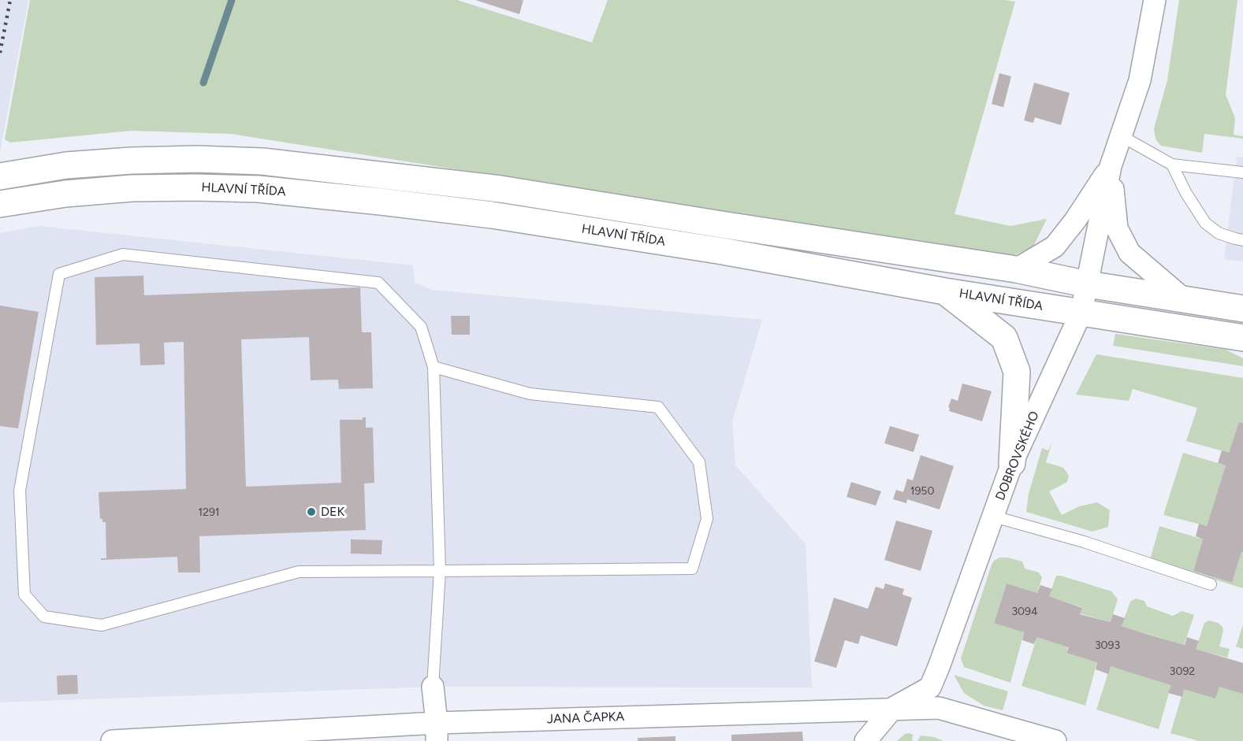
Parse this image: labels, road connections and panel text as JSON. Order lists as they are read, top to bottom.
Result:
{
  "streets": {
    "main road": ["HLAVNÍ TŘÍDA"],
    "street": ["DOBROVSKÉHO", "JANA ČAPKA"]
  },
  "crossings": [
    ["HLAVNÍ TŘÍDA", "DOBROVSKÉHO"],
    ["DOBROVSKÉHO", "JANA ČAPKA"]
  ],
  "places": ["DEK"],
  "house_numbers": [
    "1950",
    "1291",
    "3094",
    "3093",
    "3092"
  ]
}
